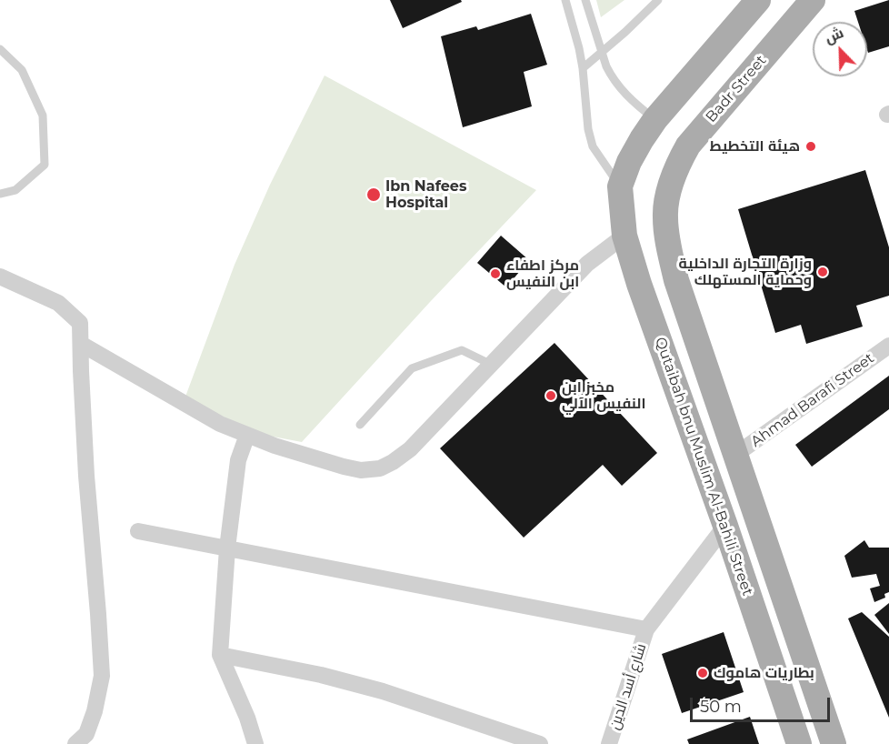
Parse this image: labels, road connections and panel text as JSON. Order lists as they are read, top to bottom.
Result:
{
  "streets": {
    "main road": ["Badr Street", "Qutaibah bnu Muslim Al-Bahili Street"],
    "street": ["Ahmad Barafi Street", "شارع أسد الدين"]
  },
  "crossings": [
    ["Qutaibah bnu Muslim Al-Bahili Street", "شارع أسد الدين"]
  ],
  "places": [
    "هيئة التخطيط",
    "Ibn Nafees Hospital",
    "وزارة التجارة الداخلية وحماية المستهلك",
    "مركز اطفاء ابن النفيس",
    "مخبز ابن النفيس الآلي",
    "بطاريات هاموك"
  ],
  "scale_bar": "50 m",
  "north": "top left"
}
